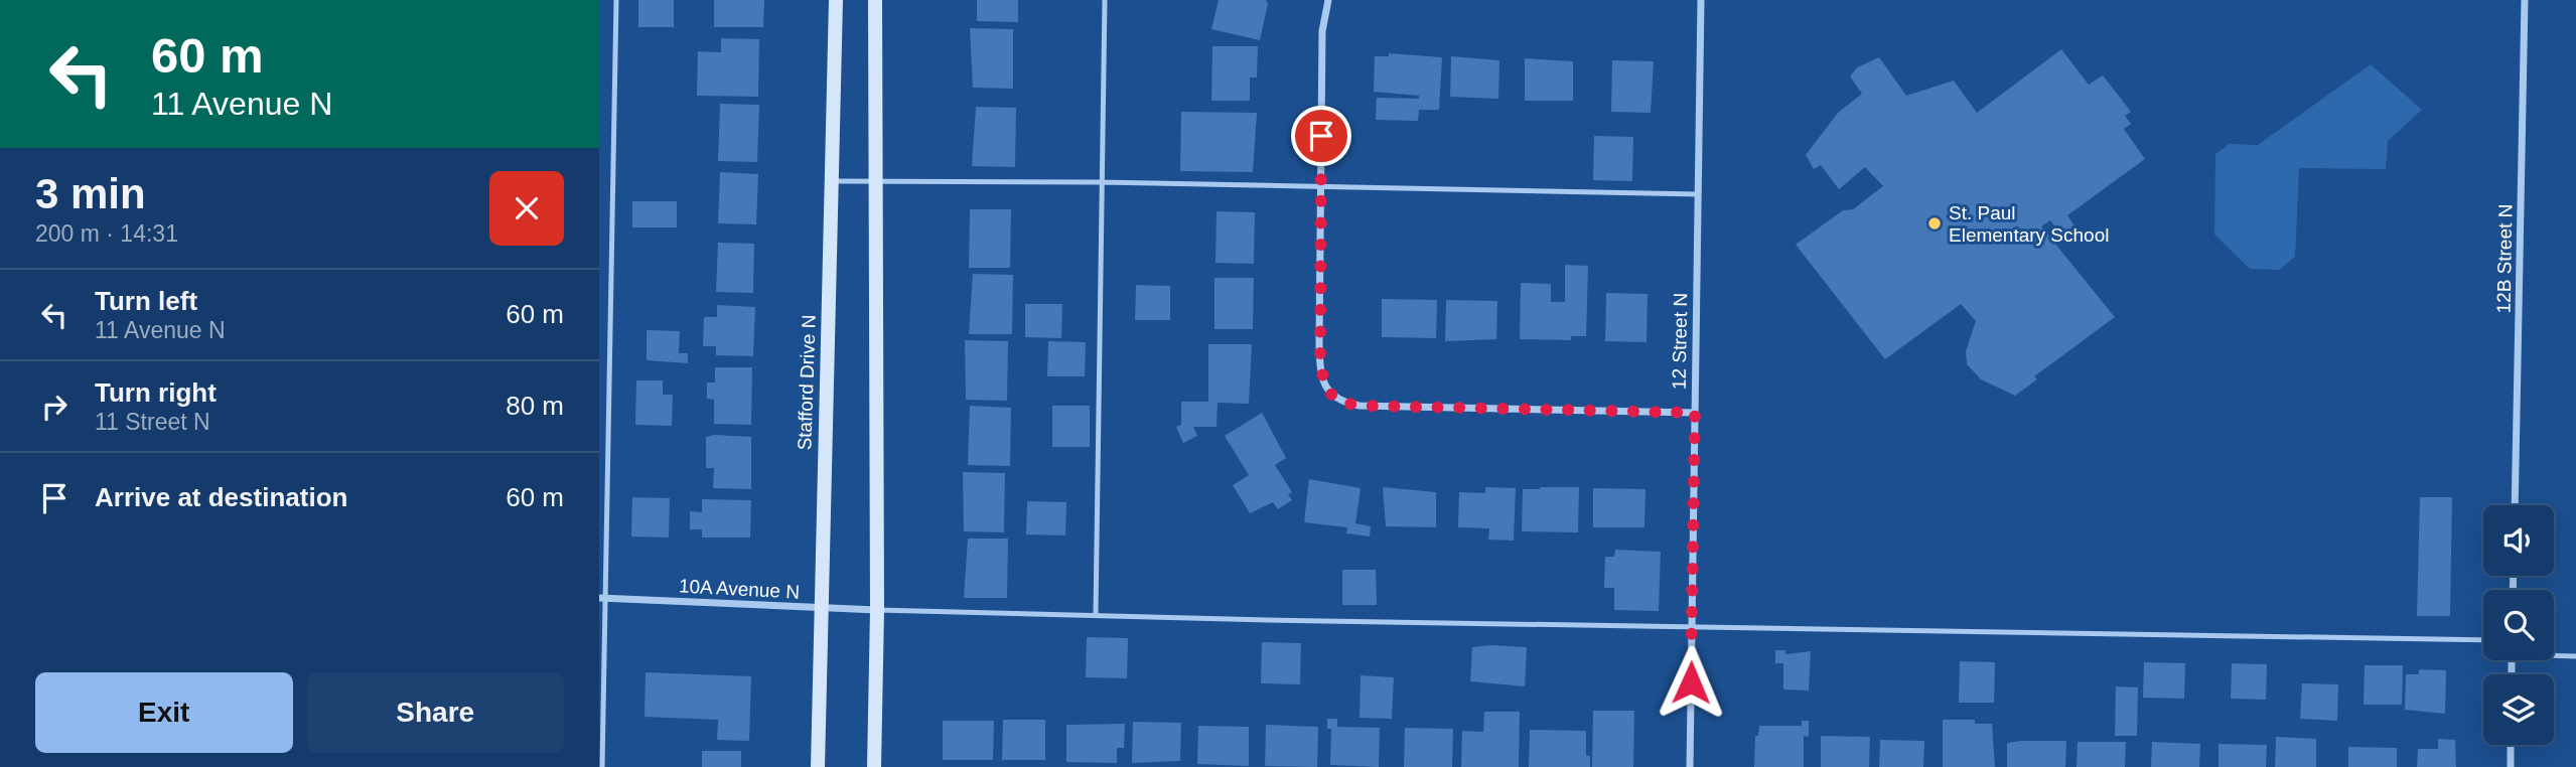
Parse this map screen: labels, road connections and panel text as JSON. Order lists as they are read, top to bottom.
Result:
{
  "streets": {
    "main road": ["Stafford Drive N"],
    "street": ["12B Street N", "12 Street N", "10A Avenue N"]
  },
  "crossings": [
    ["Stafford Drive N", "10A Avenue N"]
  ],
  "places": ["St. Paul Elementary School"],
  "page": {
    "turn": ["60 m", "11 Avenue N"],
    "heading": ["3 min", "200 m · 14:31"],
    "list": [
      {
        "name": "Turn left",
        "note": "11 Avenue N",
        "value": "60 m"
      },
      {
        "name": "Turn right",
        "note": "11 Street N",
        "value": "80 m"
      },
      {
        "name": "Arrive at destination",
        "value": "60 m"
      }
    ],
    "buttons": ["Exit", "Share"]
  }
}
